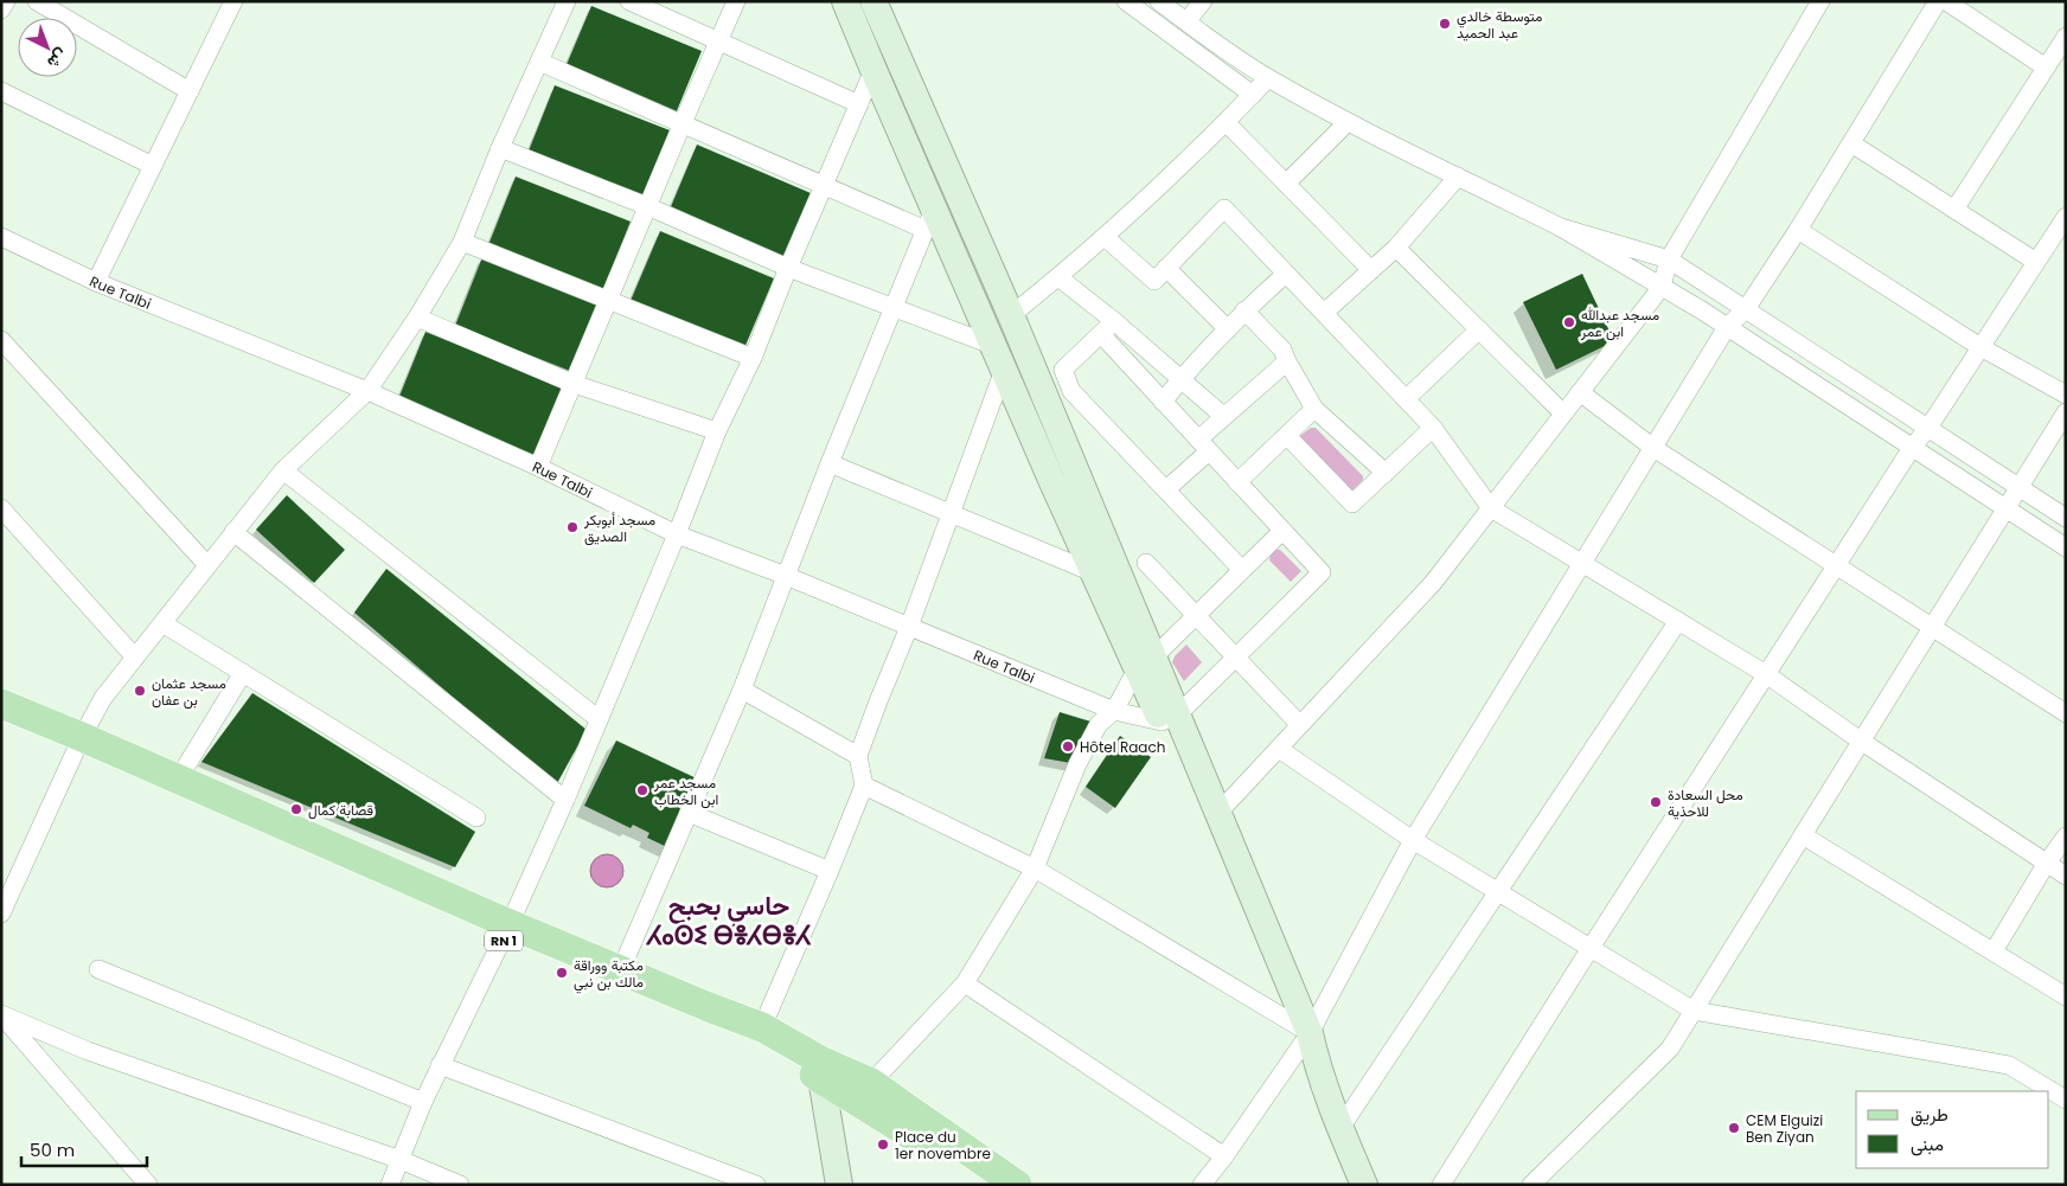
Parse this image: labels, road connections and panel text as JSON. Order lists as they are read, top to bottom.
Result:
{
  "streets": {
    "main road": ["RN 1"],
    "street": ["Rue Talbi"]
  },
  "districts": ["حاسي بحبح ⵃⴰⵙⵉ ⴱⴻⵃⴱⴻⵃ"],
  "places": [
    "متوسطة خالدي عبد الحميد",
    "مسجد عبدالله ابن عمر",
    "مسجد أبوبكر الصديق",
    "مسجد عثمان بن عفان",
    "Hôtel Raach",
    "مسجد عمر ابن الخطاب",
    "محل السعادة للاحذية",
    "قصابة كمال",
    "مكتبة ووراقة مالك بن نبي",
    "CEM Elguizi Ben Ziyan",
    "Place du 1er novembre"
  ],
  "legend": ["طريق", "مبنى"],
  "scale_bar": "50 m",
  "north": "bottom right"
}
